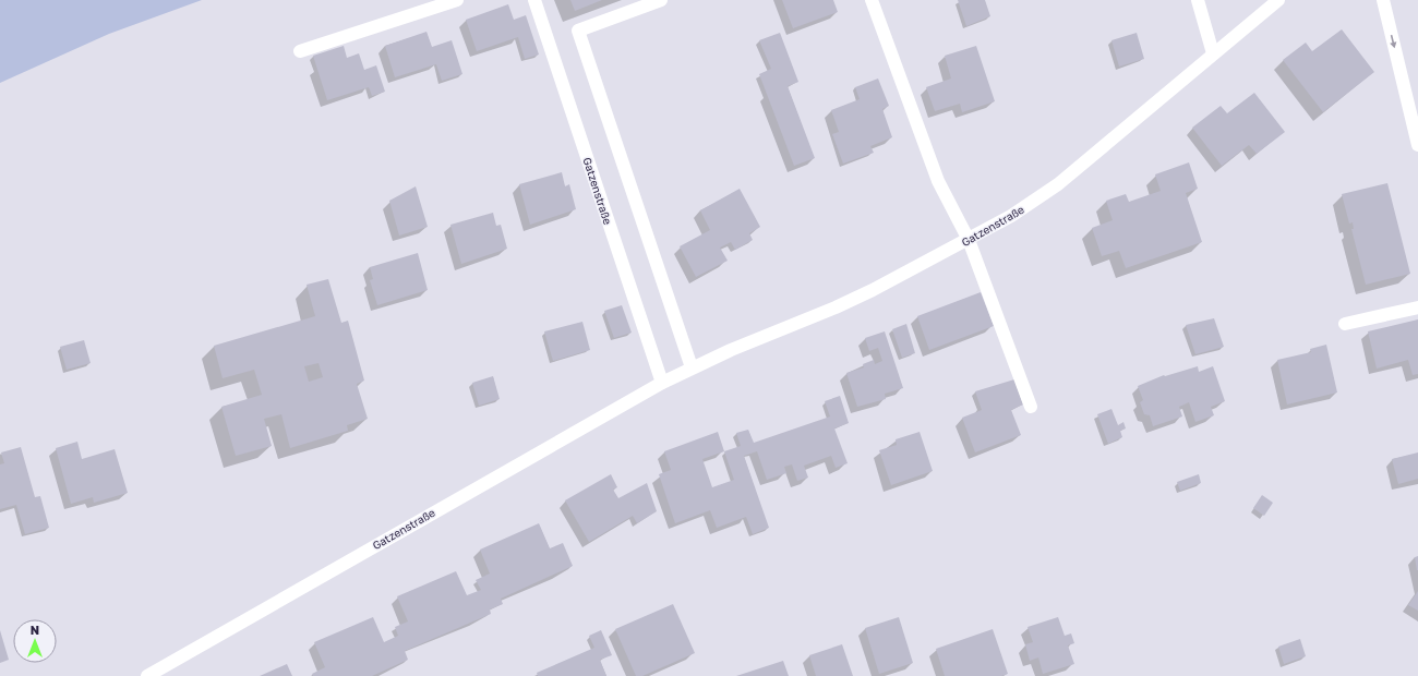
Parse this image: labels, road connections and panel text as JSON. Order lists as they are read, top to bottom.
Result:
{
  "streets": {
    "street": ["Gatzenstraße"]
  },
  "north": "top"
}
